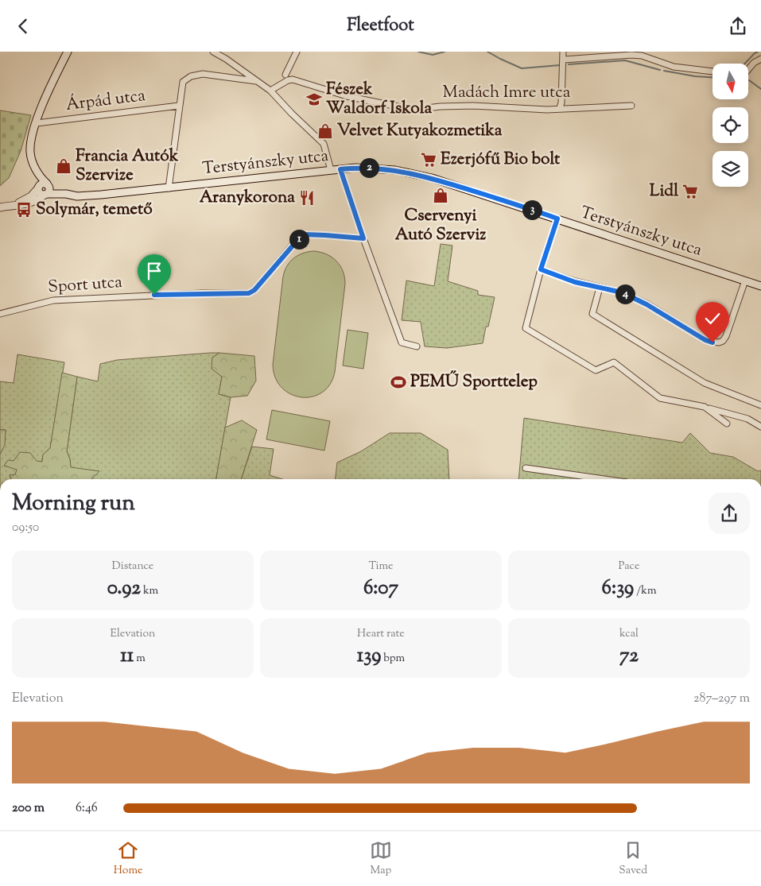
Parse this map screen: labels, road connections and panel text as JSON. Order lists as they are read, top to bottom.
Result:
{
  "streets": {
    "main road": ["Terstyánszky utca"],
    "street": ["Madách Imre utca", "Árpád utca", "Sport utca"]
  },
  "places": {
    "school or university": ["Fészek Waldorf Iskola"],
    "shop": ["Velvet Kutyakozmetika", "Francia Autók Szervize", "Cservenyi Autó Szerviz"],
    "supermarket": ["Ezerjófű Bio bolt", "Lidl"],
    "restaurant": ["Aranykorona"],
    "bus stop": ["Solymár, temető"],
    "sports": ["PEMŰ Sporttelep"]
  },
  "north": "bottom",
  "page": {
    "header": "Fleetfoot",
    "pins": [
      "2",
      "3",
      "1",
      "4"
    ],
    "heading": ["Morning run", "09:50"],
    "stats": [
      ["Distance", "0.92 km"],
      ["Time", "6:07"],
      ["Pace", "6:39 /km"],
      ["Elevation", "11 m"],
      ["Heart rate", "139 bpm"],
      ["kcal", "72"]
    ],
    "chart": ["Elevation", "287–297 m"],
    "list": [
      {
        "name": "200 m",
        "note": "6:46"
      }
    ],
    "tabs": ["Home", "Map", "Saved"]
  }
}
